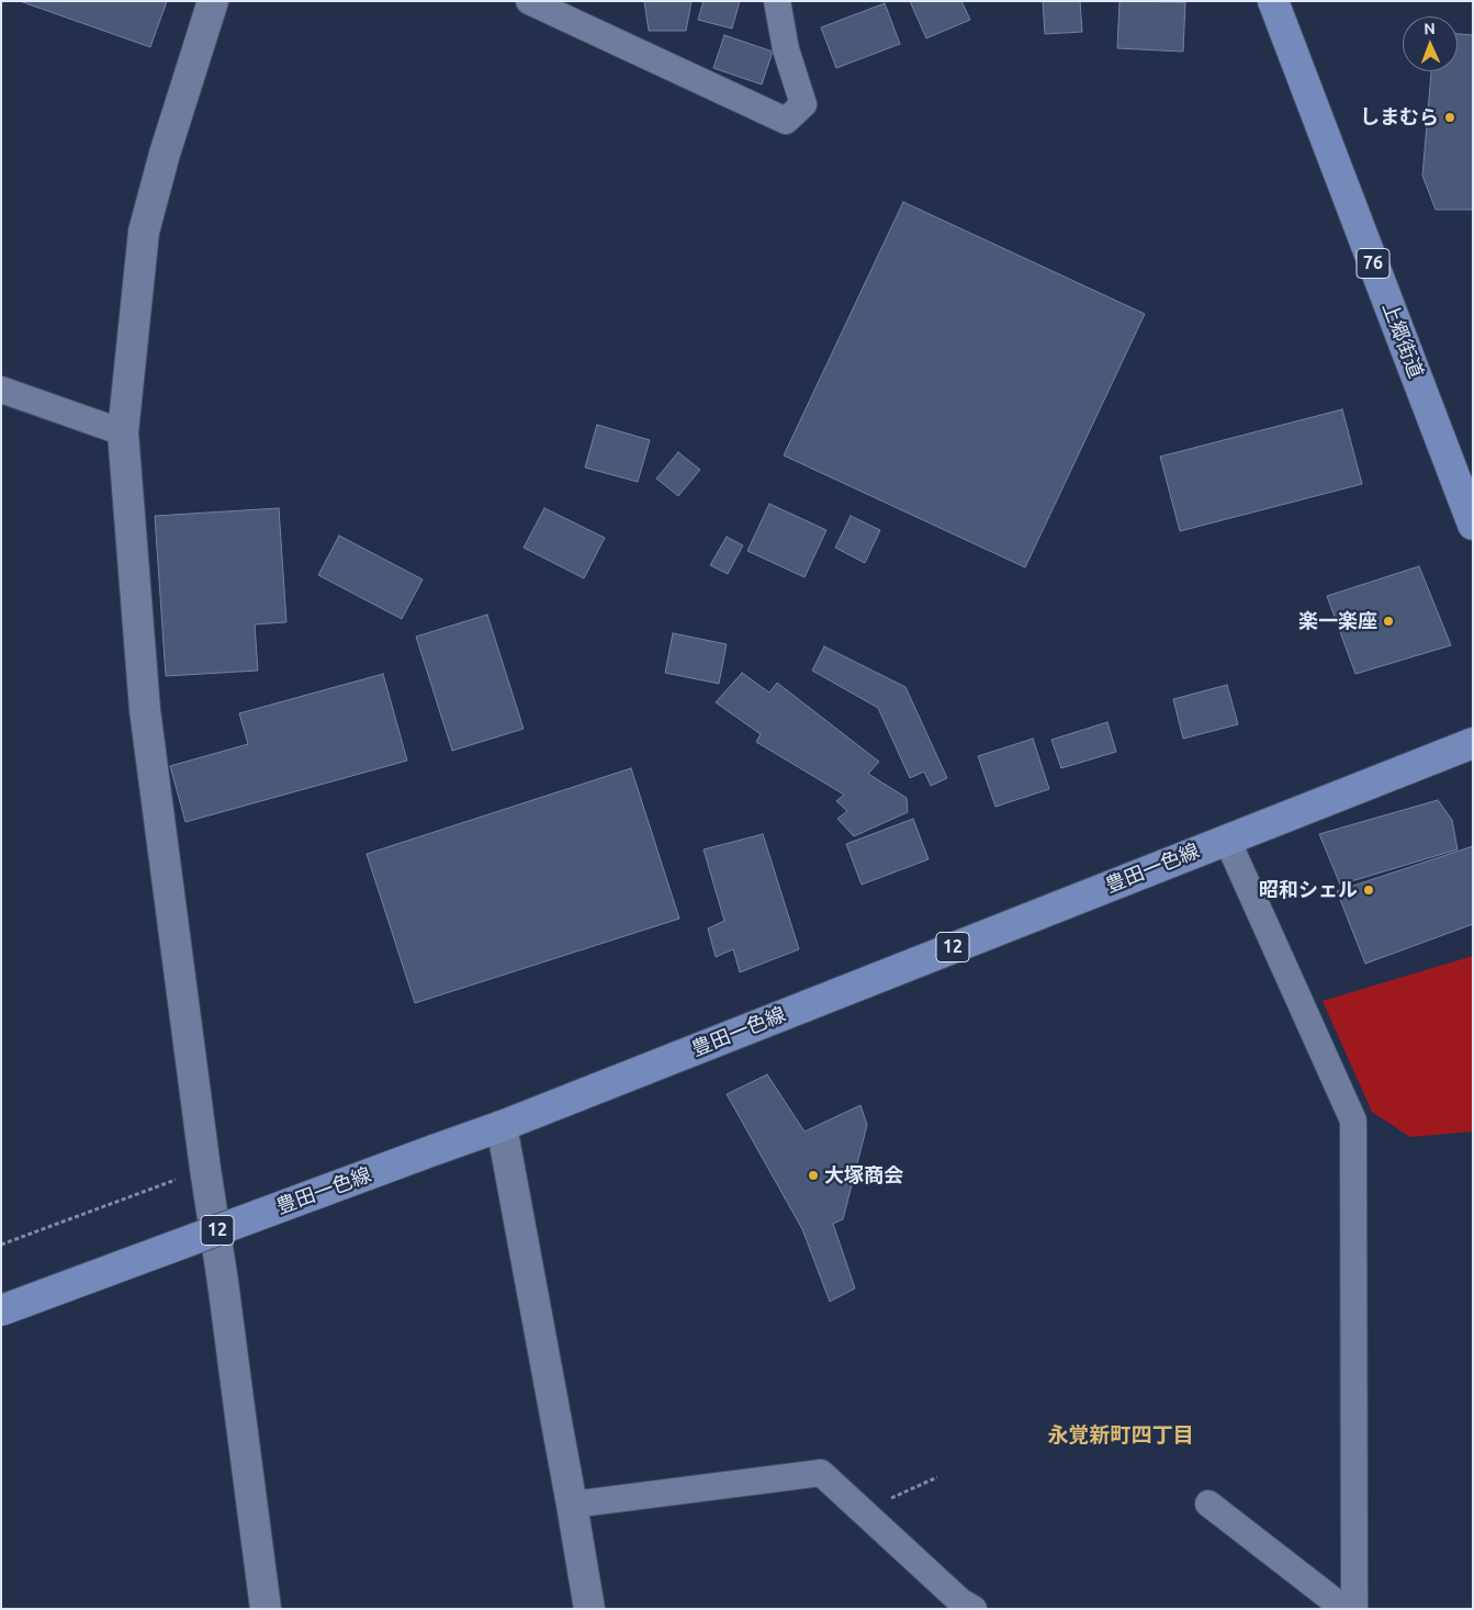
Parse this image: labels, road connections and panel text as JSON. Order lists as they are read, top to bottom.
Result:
{
  "streets": {
    "main road": [
      "76",
      "上郷街道",
      "豊田一色線",
      "12"
    ]
  },
  "districts": ["永覚新町四丁目"],
  "places": [
    "しまむら",
    "楽一楽座",
    "昭和シェル",
    "大塚商会"
  ],
  "north": "top"
}
